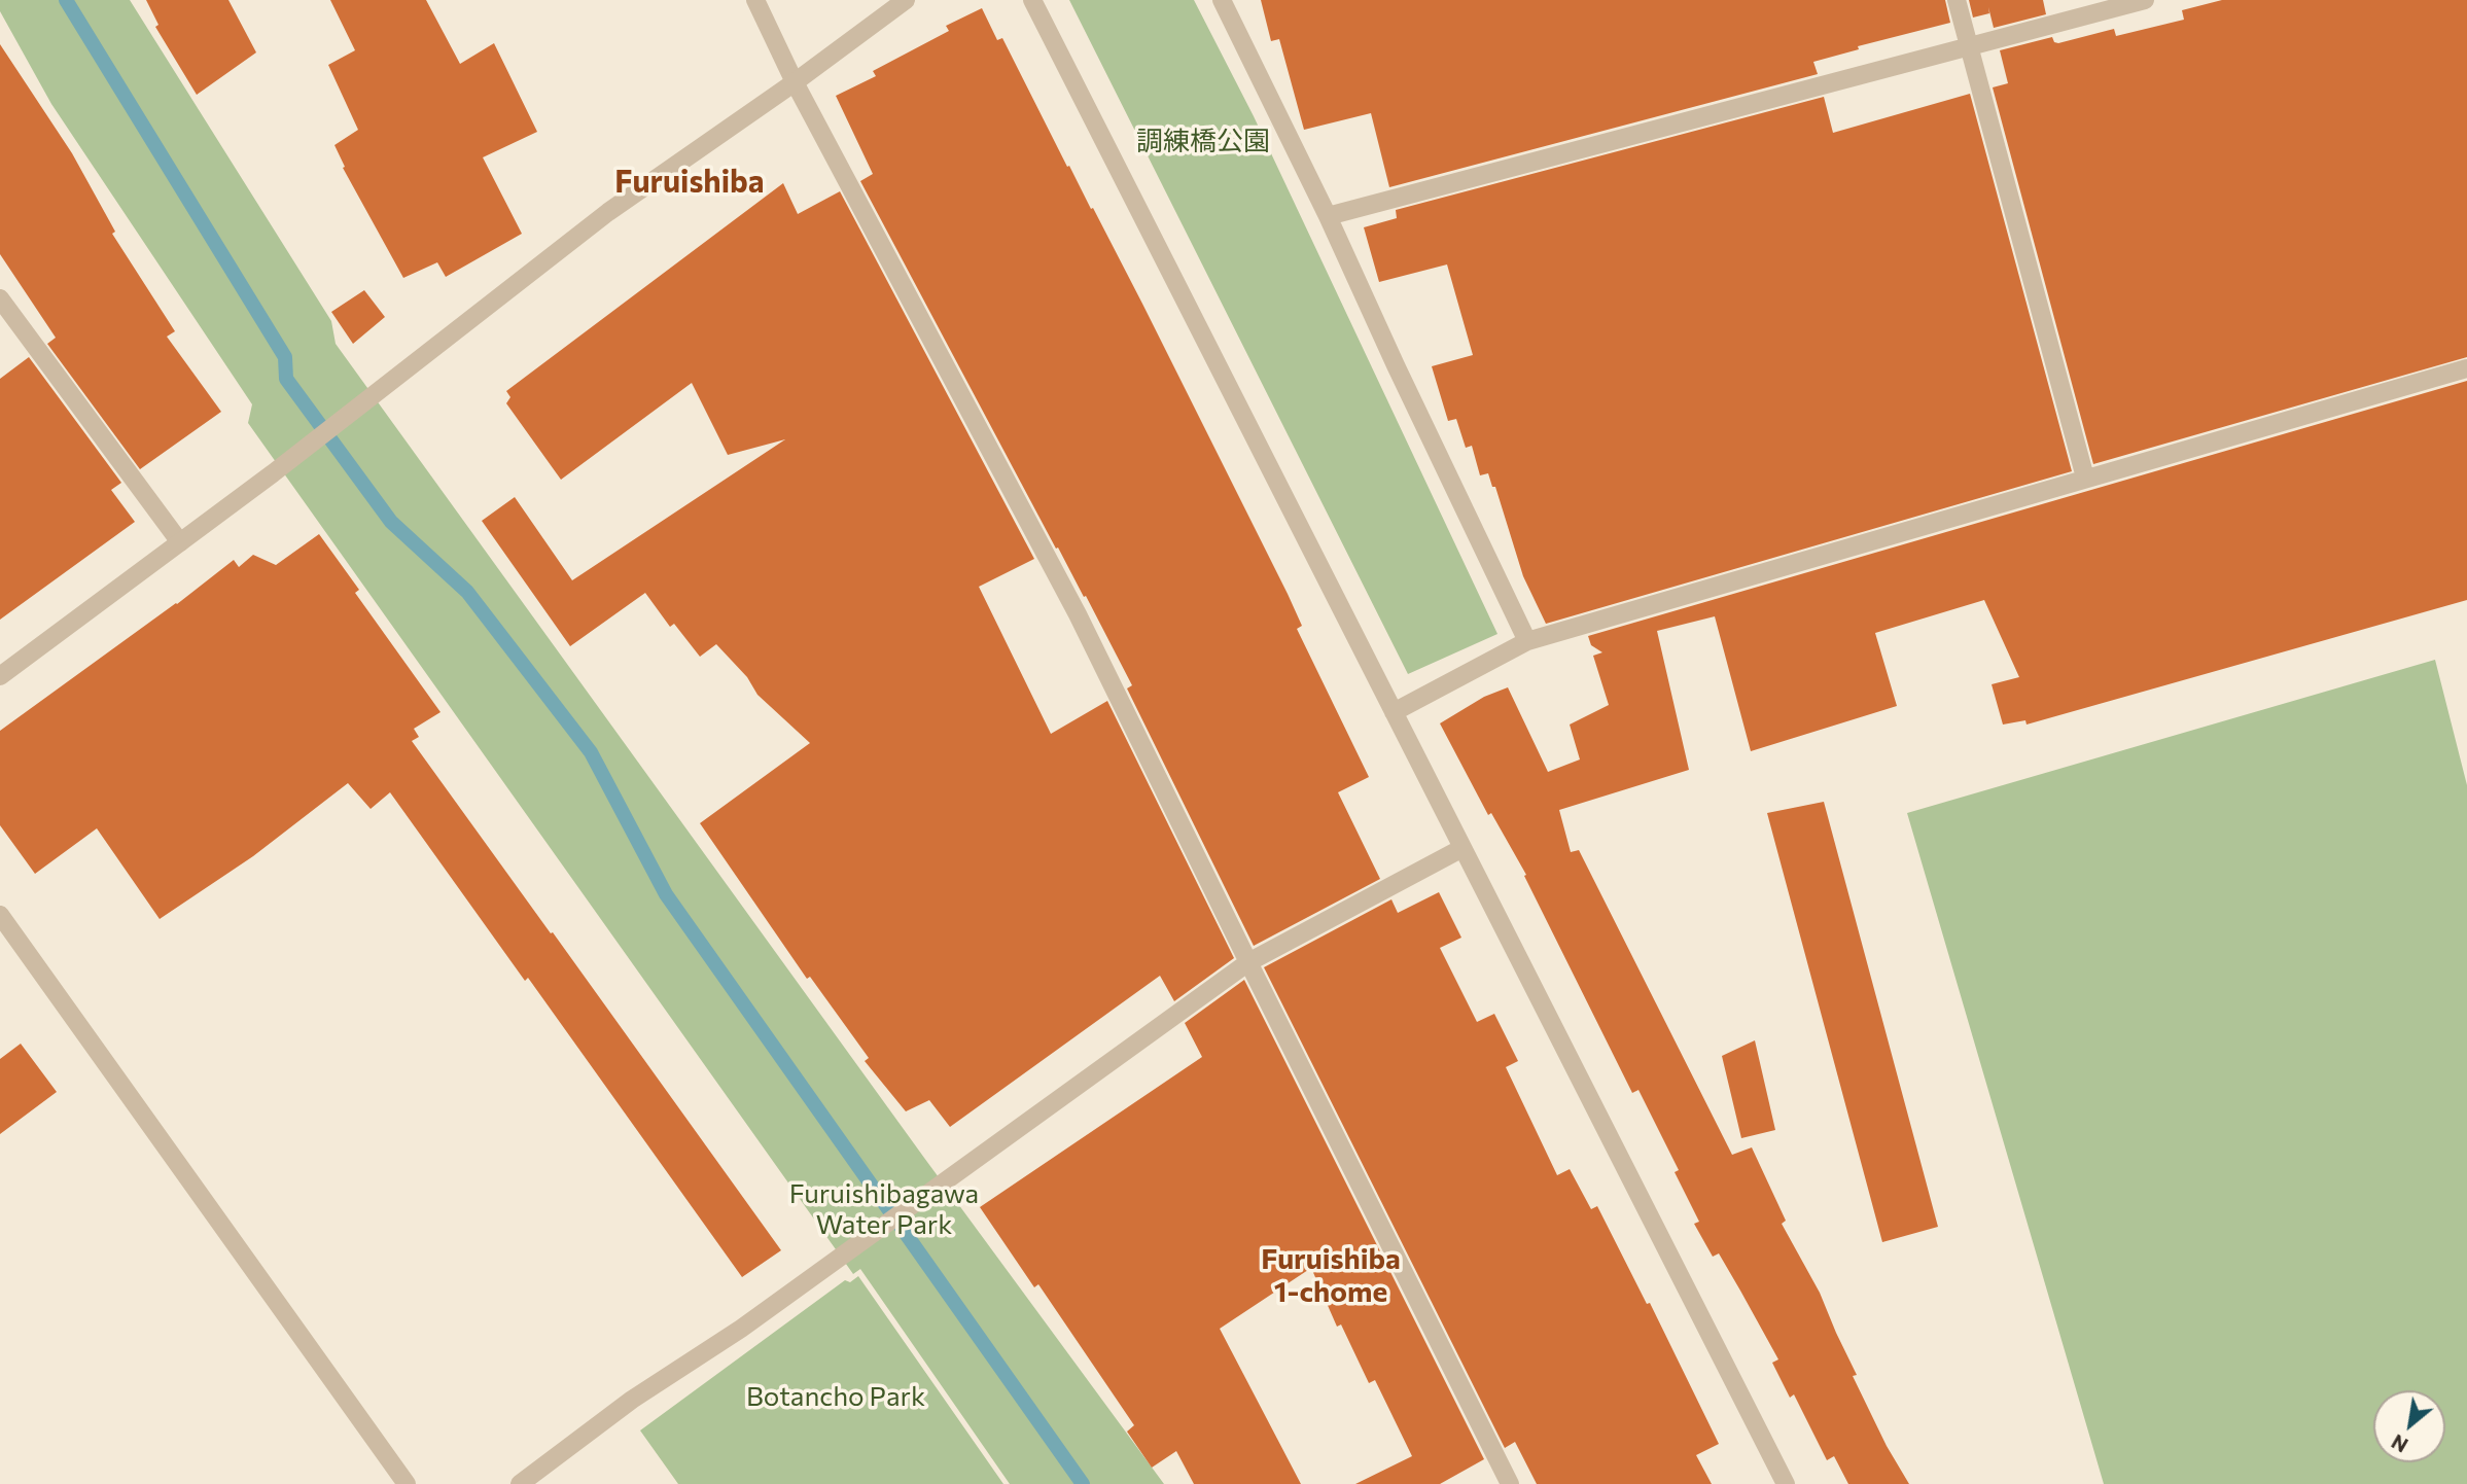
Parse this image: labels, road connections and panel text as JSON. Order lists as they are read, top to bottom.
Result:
{
  "districts": ["Furuishiba", "Furuishiba 1-chome"],
  "parks": ["調練橋公園", "Furuishibagawa Water Park", "Botancho Park"],
  "north": "bottom left"
}
